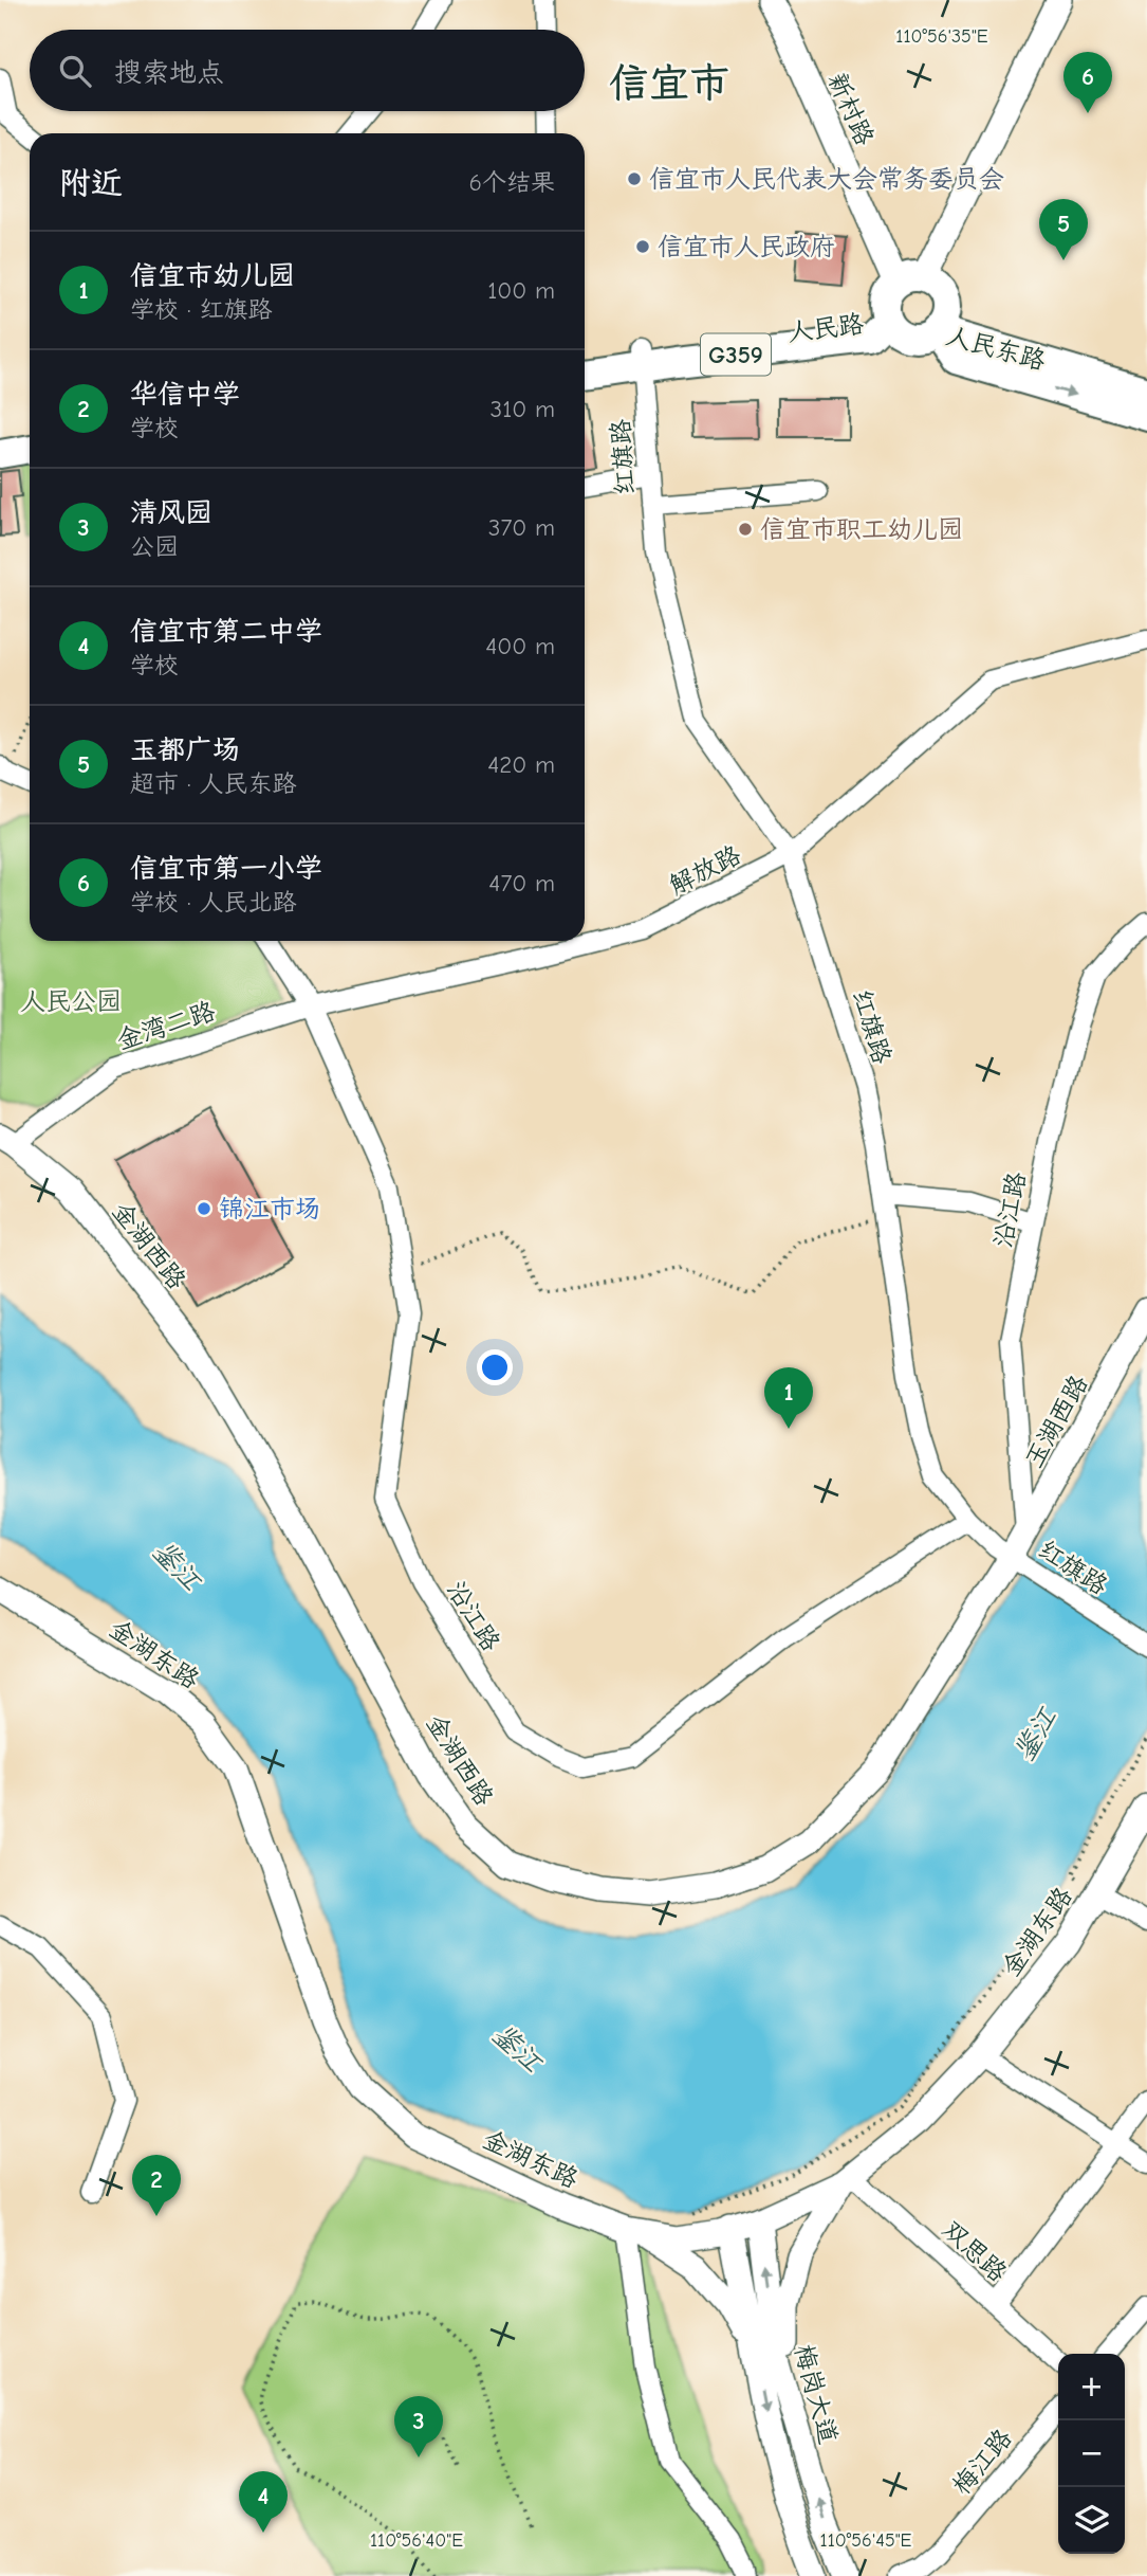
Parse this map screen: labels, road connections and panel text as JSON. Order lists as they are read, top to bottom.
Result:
{
  "streets": {
    "highway": ["人民路", "人民东路", "G359"],
    "main road": [
      "新村路",
      "金湖西路",
      "玉湖西路",
      "金湖东路",
      "梅岗大道"
    ],
    "street": [
      "红旗路",
      "解放路",
      "金湾二路",
      "沿江路",
      "双思路",
      "梅江路"
    ]
  },
  "crossings": [
    ["新村路", "人民路"],
    ["新村路", "人民东路"],
    ["人民路", "人民东路"],
    ["人民路", "红旗路"],
    ["红旗路", "解放路"],
    ["红旗路", "沿江路"],
    ["红旗路", "金湖西路"],
    ["红旗路", "玉湖西路"],
    ["解放路", "金湾二路"],
    ["解放路", "沿江路"],
    ["金湾二路", "沿江路"],
    ["金湾二路", "金湖西路"],
    ["沿江路", "玉湖西路"],
    ["金湖西路", "玉湖西路"],
    ["金湖东路", "双思路"],
    ["金湖东路", "梅岗大道"]
  ],
  "districts": ["信宜市"],
  "water": ["鉴江"],
  "parks": ["人民公园"],
  "places": [
    "信宜市人民代表大会常务委员会",
    "信宜市人民政府",
    "信宜市职工幼儿园",
    "锦江市场"
  ],
  "page": {
    "search": "搜索地点",
    "pins": [
      "6",
      "5",
      "1",
      "2",
      "3",
      "4"
    ],
    "heading": ["附近", "6个结果"],
    "list": [
      {
        "mark": "1",
        "name": "信宜市幼儿园",
        "note": "学校 · 红旗路",
        "value": "100 m"
      },
      {
        "mark": "2",
        "name": "华信中学",
        "note": "学校",
        "value": "310 m"
      },
      {
        "mark": "3",
        "name": "清风园",
        "note": "公园",
        "value": "370 m"
      },
      {
        "mark": "4",
        "name": "信宜市第二中学",
        "note": "学校",
        "value": "400 m"
      },
      {
        "mark": "5",
        "name": "玉都广场",
        "note": "超市 · 人民东路",
        "value": "420 m"
      },
      {
        "mark": "6",
        "name": "信宜市第一小学",
        "note": "学校 · 人民北路",
        "value": "470 m"
      }
    ],
    "map_buttons": ["+", "−"]
  },
  "coordinates": ["110°56'35\"E", "110°56'40\"E", "110°56'45\"E"]
}
